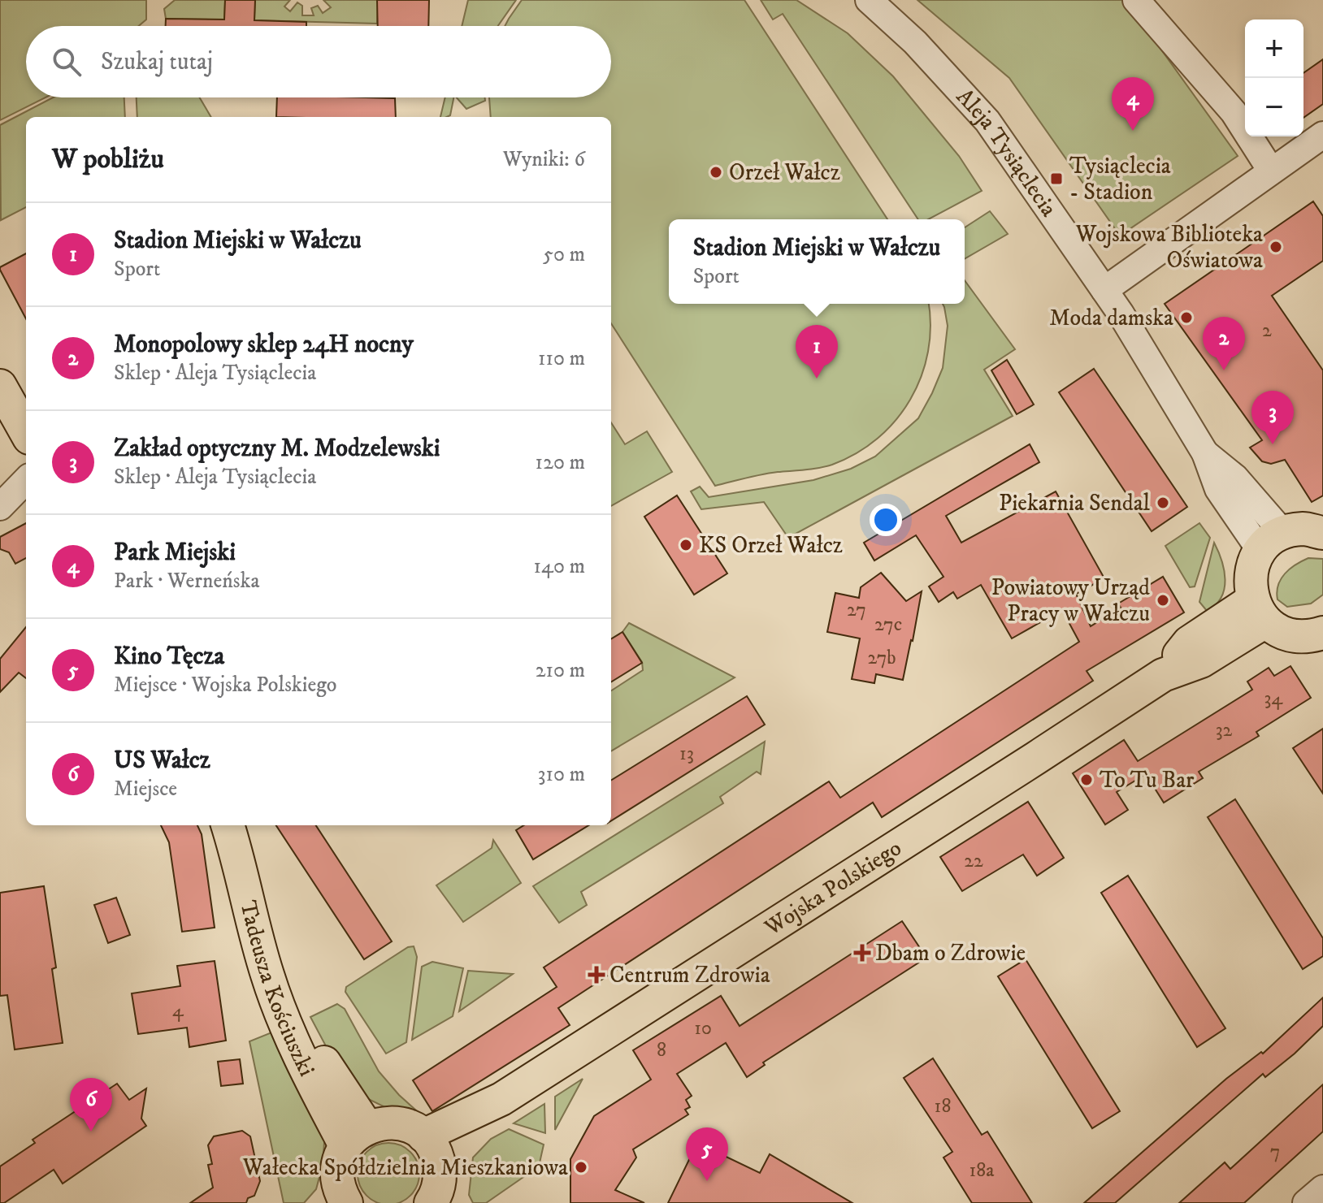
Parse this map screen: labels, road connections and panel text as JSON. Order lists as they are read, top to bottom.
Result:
{
  "streets": {
    "main road": ["Wojska Polskiego", "Tadeusza Kościuszki"],
    "street": ["Aleja Tysiąclecia"]
  },
  "places": {
    "other": [
      "Orzeł Wałcz",
      "Wojskowa Biblioteka Oświatowa",
      "Moda damska",
      "Piekarnia Sendal",
      "KS Orzeł Wałcz",
      "Powiatowy Urząd Pracy w Wałczu",
      "To Tu Bar",
      "Wałecka Spółdzielnia Mieszkaniowa"
    ],
    "transit": ["Tysiąclecia - Stadion"],
    "health": ["Dbam o Zdrowie", "Centrum Zdrowia"]
  },
  "house_numbers": [
    "2",
    "27",
    "27c",
    "27b",
    "34",
    "32",
    "13",
    "22",
    "4",
    "10",
    "8",
    "18",
    "7",
    "18a"
  ],
  "page": {
    "map_buttons": ["+", "−"],
    "search": "Szukaj tutaj",
    "pins": [
      "4",
      "2",
      "1",
      "3",
      "6",
      "5"
    ],
    "heading": ["W pobliżu", "Wyniki: 6"],
    "list": [
      {
        "mark": "1",
        "name": "Stadion Miejski w Wałczu",
        "note": "Sport",
        "value": "50 m"
      },
      {
        "mark": "2",
        "name": "Monopolowy sklep 24H nocny",
        "note": "Sklep · Aleja Tysiąclecia",
        "value": "110 m"
      },
      {
        "mark": "3",
        "name": "Zakład optyczny M. Modzelewski",
        "note": "Sklep · Aleja Tysiąclecia",
        "value": "120 m"
      },
      {
        "mark": "4",
        "name": "Park Miejski",
        "note": "Park · Werneńska",
        "value": "140 m"
      },
      {
        "mark": "5",
        "name": "Kino Tęcza",
        "note": "Miejsce · Wojska Polskiego",
        "value": "210 m"
      },
      {
        "mark": "6",
        "name": "US Wałcz",
        "note": "Miejsce",
        "value": "310 m"
      }
    ],
    "popup": ["Stadion Miejski w Wałczu", "Sport"]
  }
}
